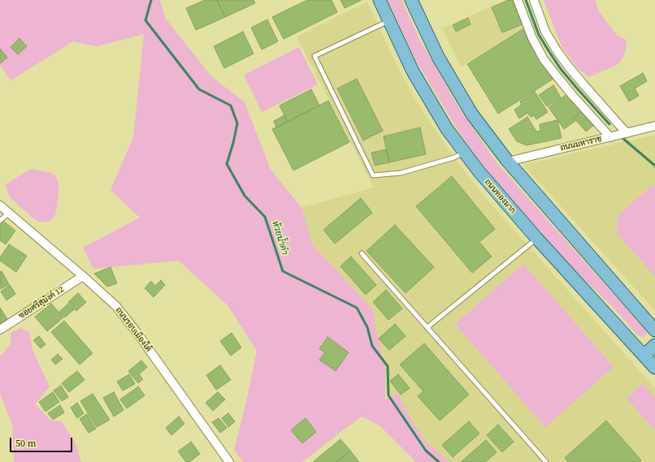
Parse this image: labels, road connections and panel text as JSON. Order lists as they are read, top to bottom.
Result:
{
  "streets": {
    "main road": ["ถนนทองมาก"],
    "street": ["ถนนมหาราช", "ซอยศรีสุมังค์ 12", "ถนนรอบเมืองใต้"]
  },
  "crossings": [
    ["ซอยศรีสุมังค์ 12", "ถนนรอบเมืองใต้"]
  ],
  "water": ["ห้วยน้ำคำ"],
  "scale_bar": "50 m"
}
